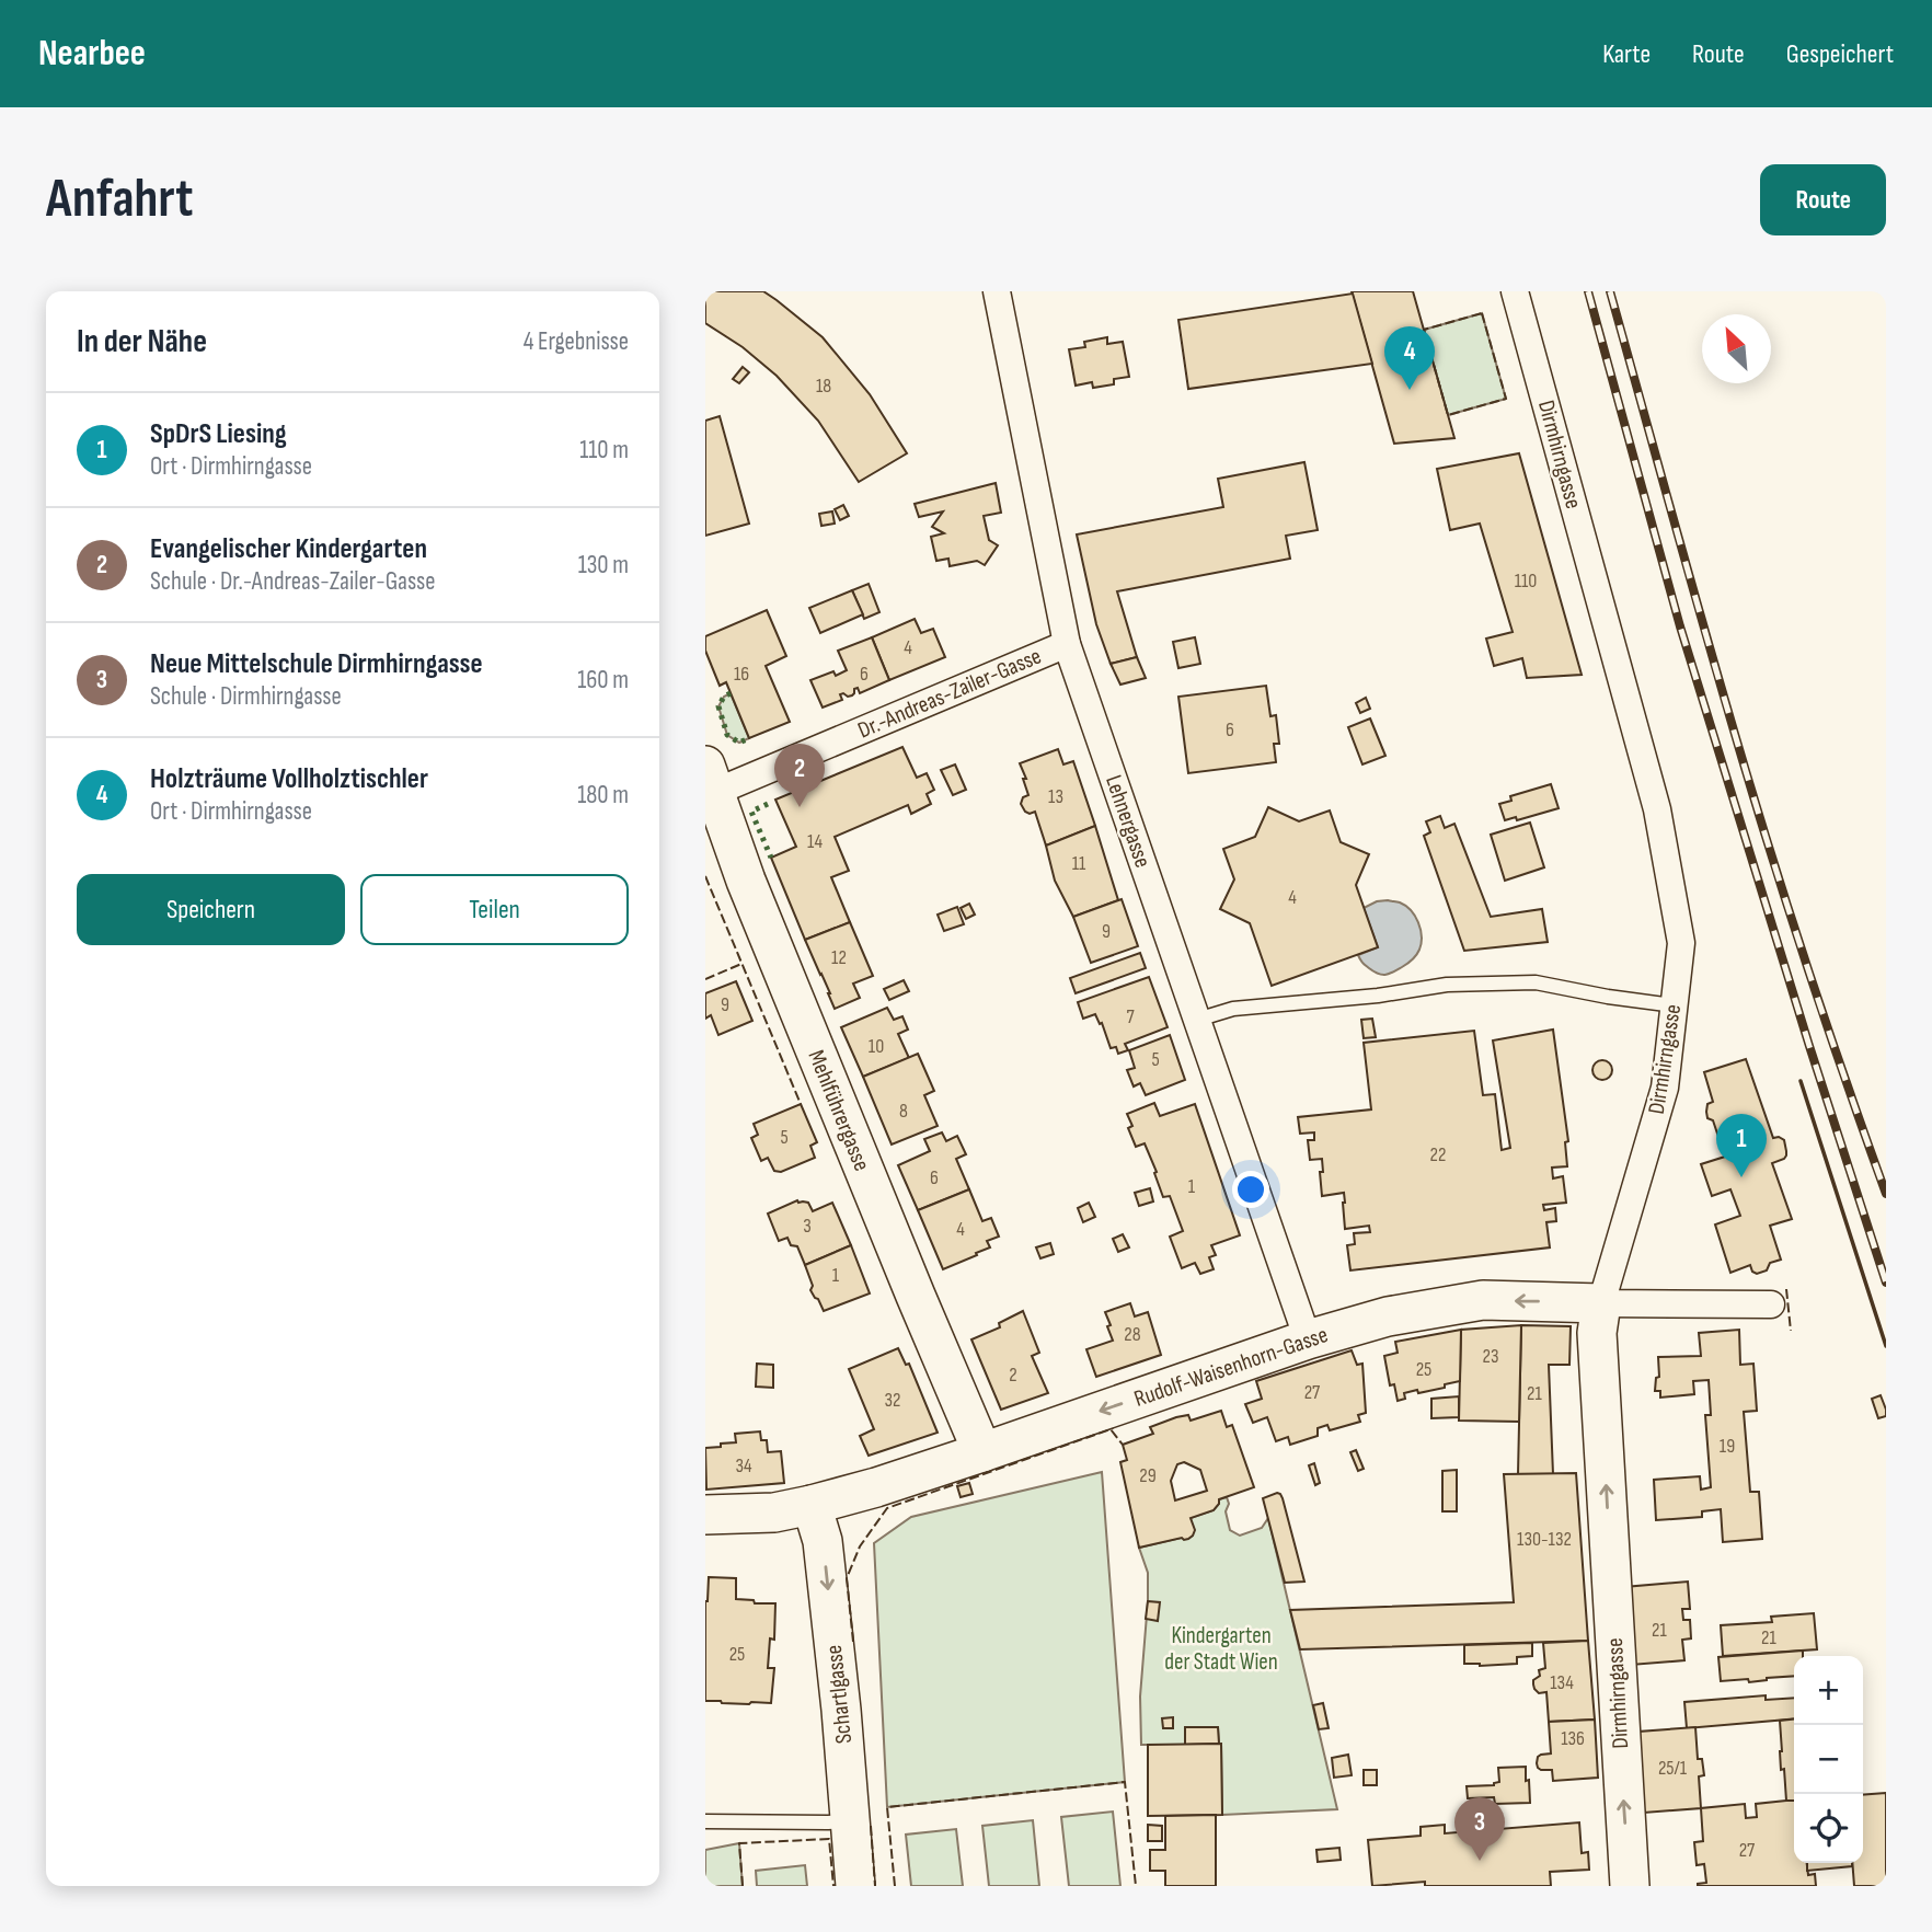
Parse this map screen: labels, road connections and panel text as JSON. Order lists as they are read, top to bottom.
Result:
{
  "streets": {
    "street": [
      "Dirmhirngasse",
      "Dr.-Andreas-Zailer-Gasse",
      "Lehnergasse",
      "Mehlführergasse",
      "Rudolf-Waisenhorn-Gasse",
      "Schartlgasse"
    ]
  },
  "crossings": [
    ["Dirmhirngasse", "Rudolf-Waisenhorn-Gasse"],
    ["Dr.-Andreas-Zailer-Gasse", "Lehnergasse"],
    ["Dr.-Andreas-Zailer-Gasse", "Mehlführergasse"],
    ["Lehnergasse", "Rudolf-Waisenhorn-Gasse"],
    ["Mehlführergasse", "Rudolf-Waisenhorn-Gasse"],
    ["Rudolf-Waisenhorn-Gasse", "Schartlgasse"]
  ],
  "one_way": ["Dirmhirngasse", "Rudolf-Waisenhorn-Gasse", "Schartlgasse"],
  "parks": ["Kindergarten der Stadt Wien"],
  "house_numbers": [
    "18",
    "110",
    "4",
    "16",
    "6",
    "6",
    "13",
    "14",
    "11",
    "4",
    "9",
    "12",
    "9",
    "7",
    "10",
    "5",
    "8",
    "5",
    "22",
    "6",
    "1",
    "3",
    "4",
    "1",
    "28",
    "23",
    "25",
    "2",
    "27",
    "21",
    "32",
    "19",
    "34",
    "29",
    "130-132",
    "21",
    "21",
    "25",
    "134",
    "136",
    "25/1",
    "27"
  ],
  "north": "top left",
  "page": {
    "header": "Nearbee",
    "nav": ["Karte", "Route", "Gespeichert"],
    "buttons": [
      "Route",
      ["Speichern", "Teilen"]
    ],
    "title": "Anfahrt",
    "heading": ["In der Nähe", "4 Ergebnisse"],
    "pins": [
      "4",
      "2",
      "1",
      "3"
    ],
    "list": [
      {
        "mark": "1",
        "name": "SpDrS Liesing",
        "note": "Ort · Dirmhirngasse",
        "value": "110 m"
      },
      {
        "mark": "2",
        "name": "Evangelischer Kindergarten",
        "note": "Schule · Dr.-Andreas-Zailer-Gasse",
        "value": "130 m"
      },
      {
        "mark": "3",
        "name": "Neue Mittelschule Dirmhirngasse",
        "note": "Schule · Dirmhirngasse",
        "value": "160 m"
      },
      {
        "mark": "4",
        "name": "Holzträume Vollholztischler",
        "note": "Ort · Dirmhirngasse",
        "value": "180 m"
      }
    ],
    "map_buttons": ["+", "−"]
  }
}
